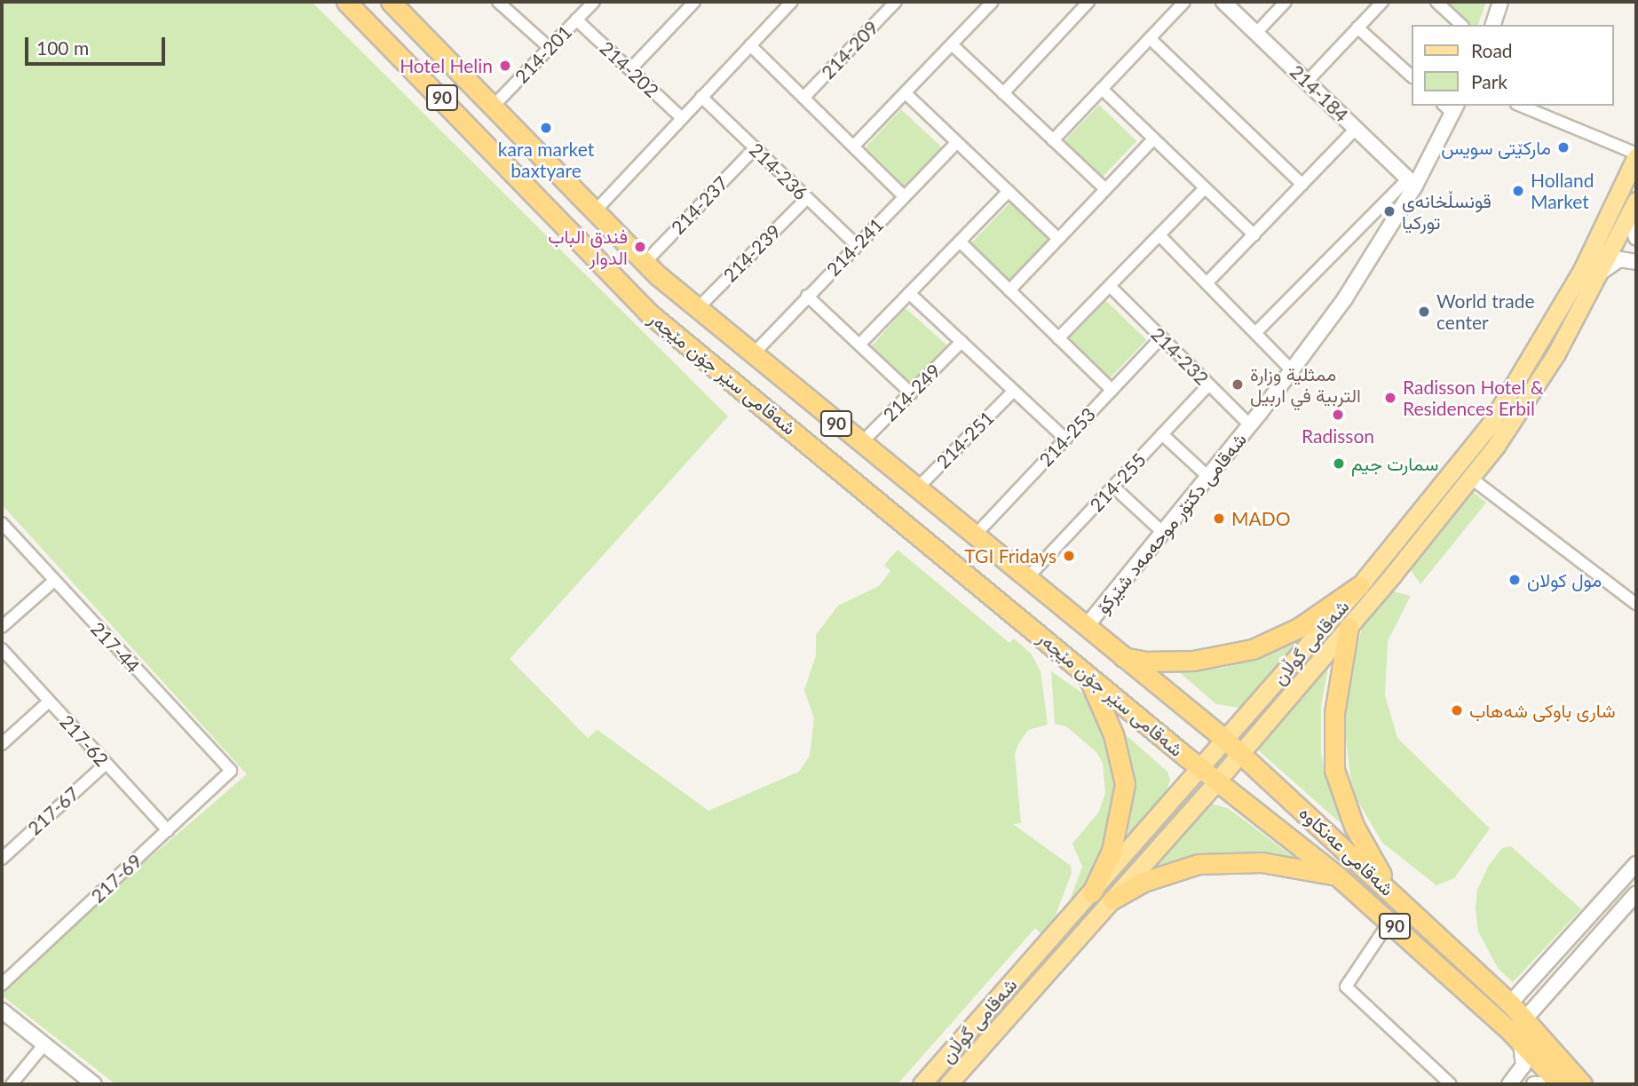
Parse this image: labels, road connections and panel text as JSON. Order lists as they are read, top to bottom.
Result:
{
  "streets": {
    "highway": ["90", "شەقامی سێر جۆن مێجەر", "شەقامی عەنکاوە"],
    "main road": ["شەقامی گوڵان"],
    "street": [
      "214-209",
      "214-201",
      "214-202",
      "214-184",
      "214-236",
      "214-237",
      "214-241",
      "214-239",
      "214-232",
      "214-249",
      "214-253",
      "214-251",
      "214-255",
      "شەقامی دکتۆر موحەمەد شێرکۆ",
      "217-44",
      "217-62",
      "217-67",
      "217-69"
    ]
  },
  "crossings": [
    ["214-201", "214-202"],
    ["214-201", "شەقامی سێر جۆن مێجەر"],
    ["214-184", "شەقامی دکتۆر موحەمەد شێرکۆ"],
    ["214-236", "214-237"],
    ["214-236", "214-241"],
    ["214-236", "214-239"],
    ["214-237", "شەقامی سێر جۆن مێجەر"],
    ["214-241", "شەقامی سێر جۆن مێجەر"],
    ["214-239", "شەقامی سێر جۆن مێجەر"],
    ["214-232", "214-253"],
    ["214-232", "214-255"],
    ["214-232", "شەقامی دکتۆر موحەمەد شێرکۆ"],
    ["شەقامی سێر جۆن مێجەر", "214-249"],
    ["شەقامی سێر جۆن مێجەر", "214-253"],
    ["شەقامی سێر جۆن مێجەر", "214-251"],
    ["شەقامی سێر جۆن مێجەر", "214-255"],
    ["شەقامی سێر جۆن مێجەر", "شەقامی دکتۆر موحەمەد شێرکۆ"],
    ["شەقامی سێر جۆن مێجەر", "شەقامی گوڵان"],
    ["شەقامی سێر جۆن مێجەر", "شەقامی عەنکاوە"],
    ["شەقامی گوڵان", "شەقامی عەنکاوە"],
    ["217-44", "217-69"],
    ["217-62", "217-67"],
    ["217-62", "217-69"]
  ],
  "places": [
    "Hotel Helin",
    "kara market baxtyare",
    "مارکێتی سویس",
    "Holland Market",
    "قونسڵخانەی تورکیا",
    "فندق الباب الدوار",
    "World trade center",
    "ممثلية وزارة التربية في اربيل",
    "Radisson Hotel & Residences Erbil",
    "Radisson",
    "سمارت جیم",
    "MADO",
    "TGI Fridays",
    "مول كولان",
    "شاری باوکی شەھاب"
  ],
  "legend": ["Road", "Park"],
  "scale_bar": "100 m"
}
